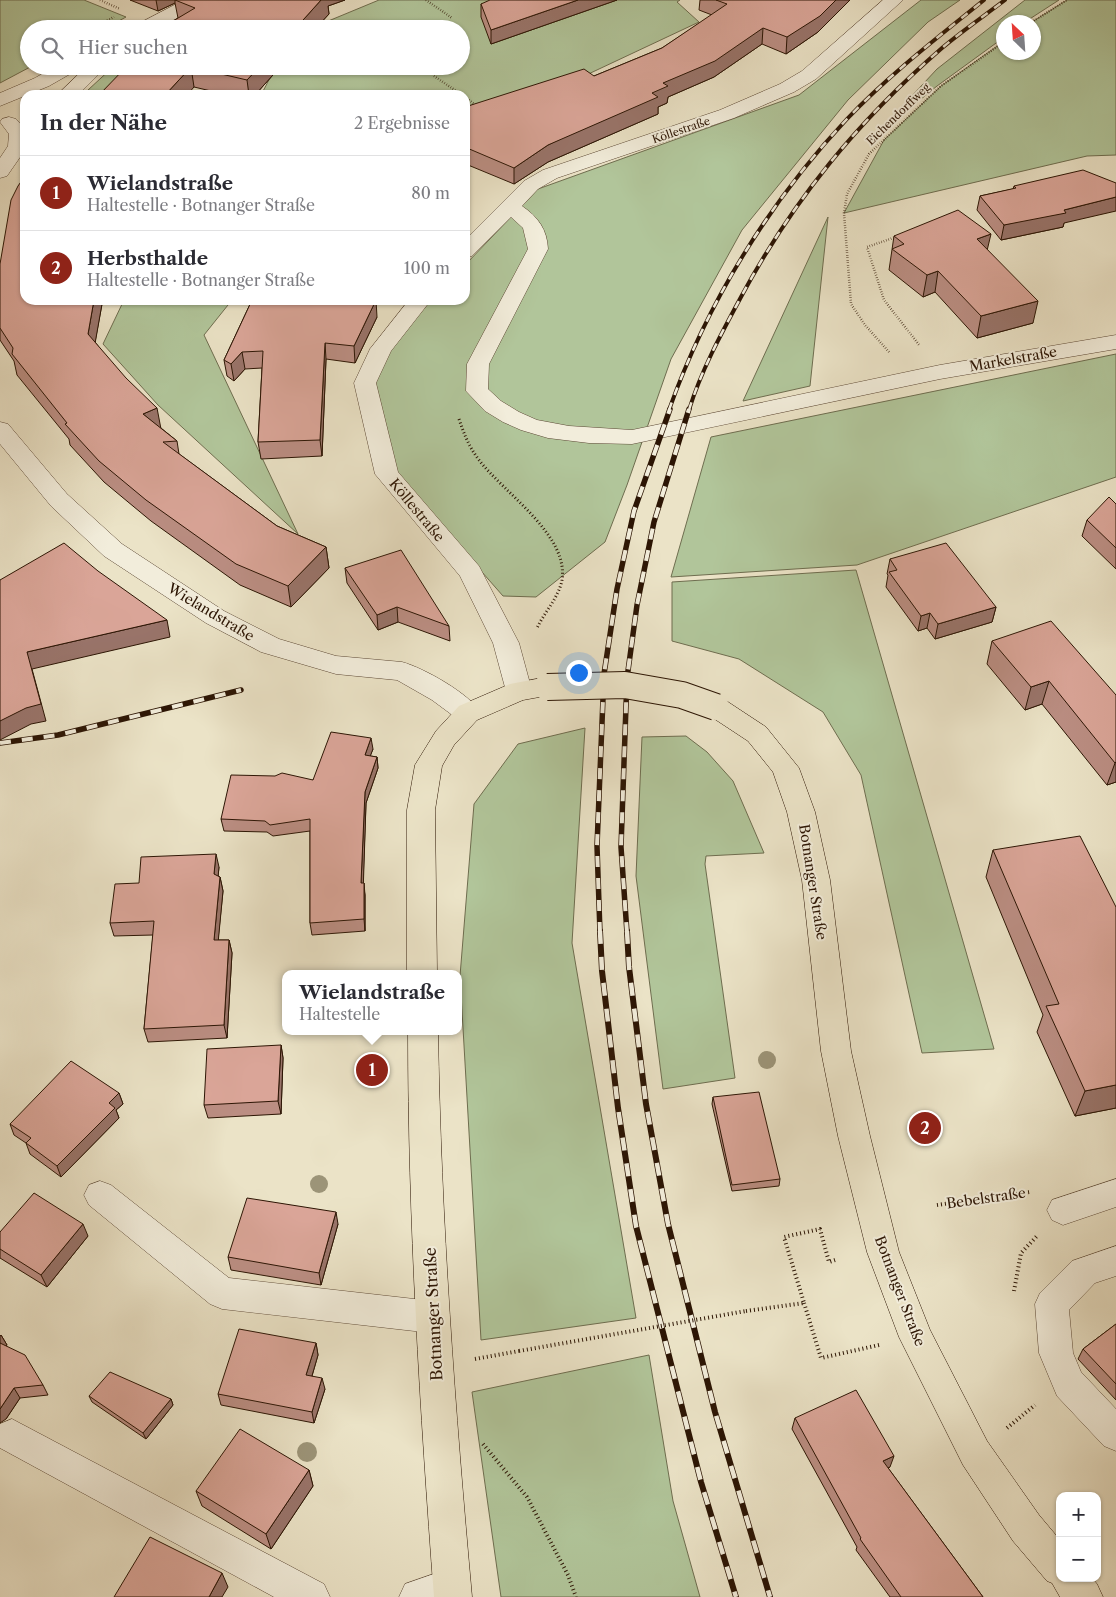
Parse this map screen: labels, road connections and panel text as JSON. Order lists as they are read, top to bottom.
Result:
{
  "streets": {
    "main road": ["Botnanger Straße"],
    "street": ["Köllestraße", "Markelstraße", "Wielandstraße"],
    "path": ["Eichendorffweg", "Bebelstraße"]
  },
  "crossings": [
    ["Köllestraße", "Botnanger Straße"],
    ["Wielandstraße", "Botnanger Straße"]
  ],
  "north": "top left",
  "page": {
    "search": "Hier suchen",
    "heading": ["In der Nähe", "2 Ergebnisse"],
    "list": [
      {
        "mark": "1",
        "name": "Wielandstraße",
        "note": "Haltestelle · Botnanger Straße",
        "value": "80 m"
      },
      {
        "mark": "2",
        "name": "Herbsthalde",
        "note": "Haltestelle · Botnanger Straße",
        "value": "100 m"
      }
    ],
    "popup": ["Wielandstraße", "Haltestelle"],
    "pins": ["1", "2"],
    "map_buttons": ["+", "−"]
  }
}
